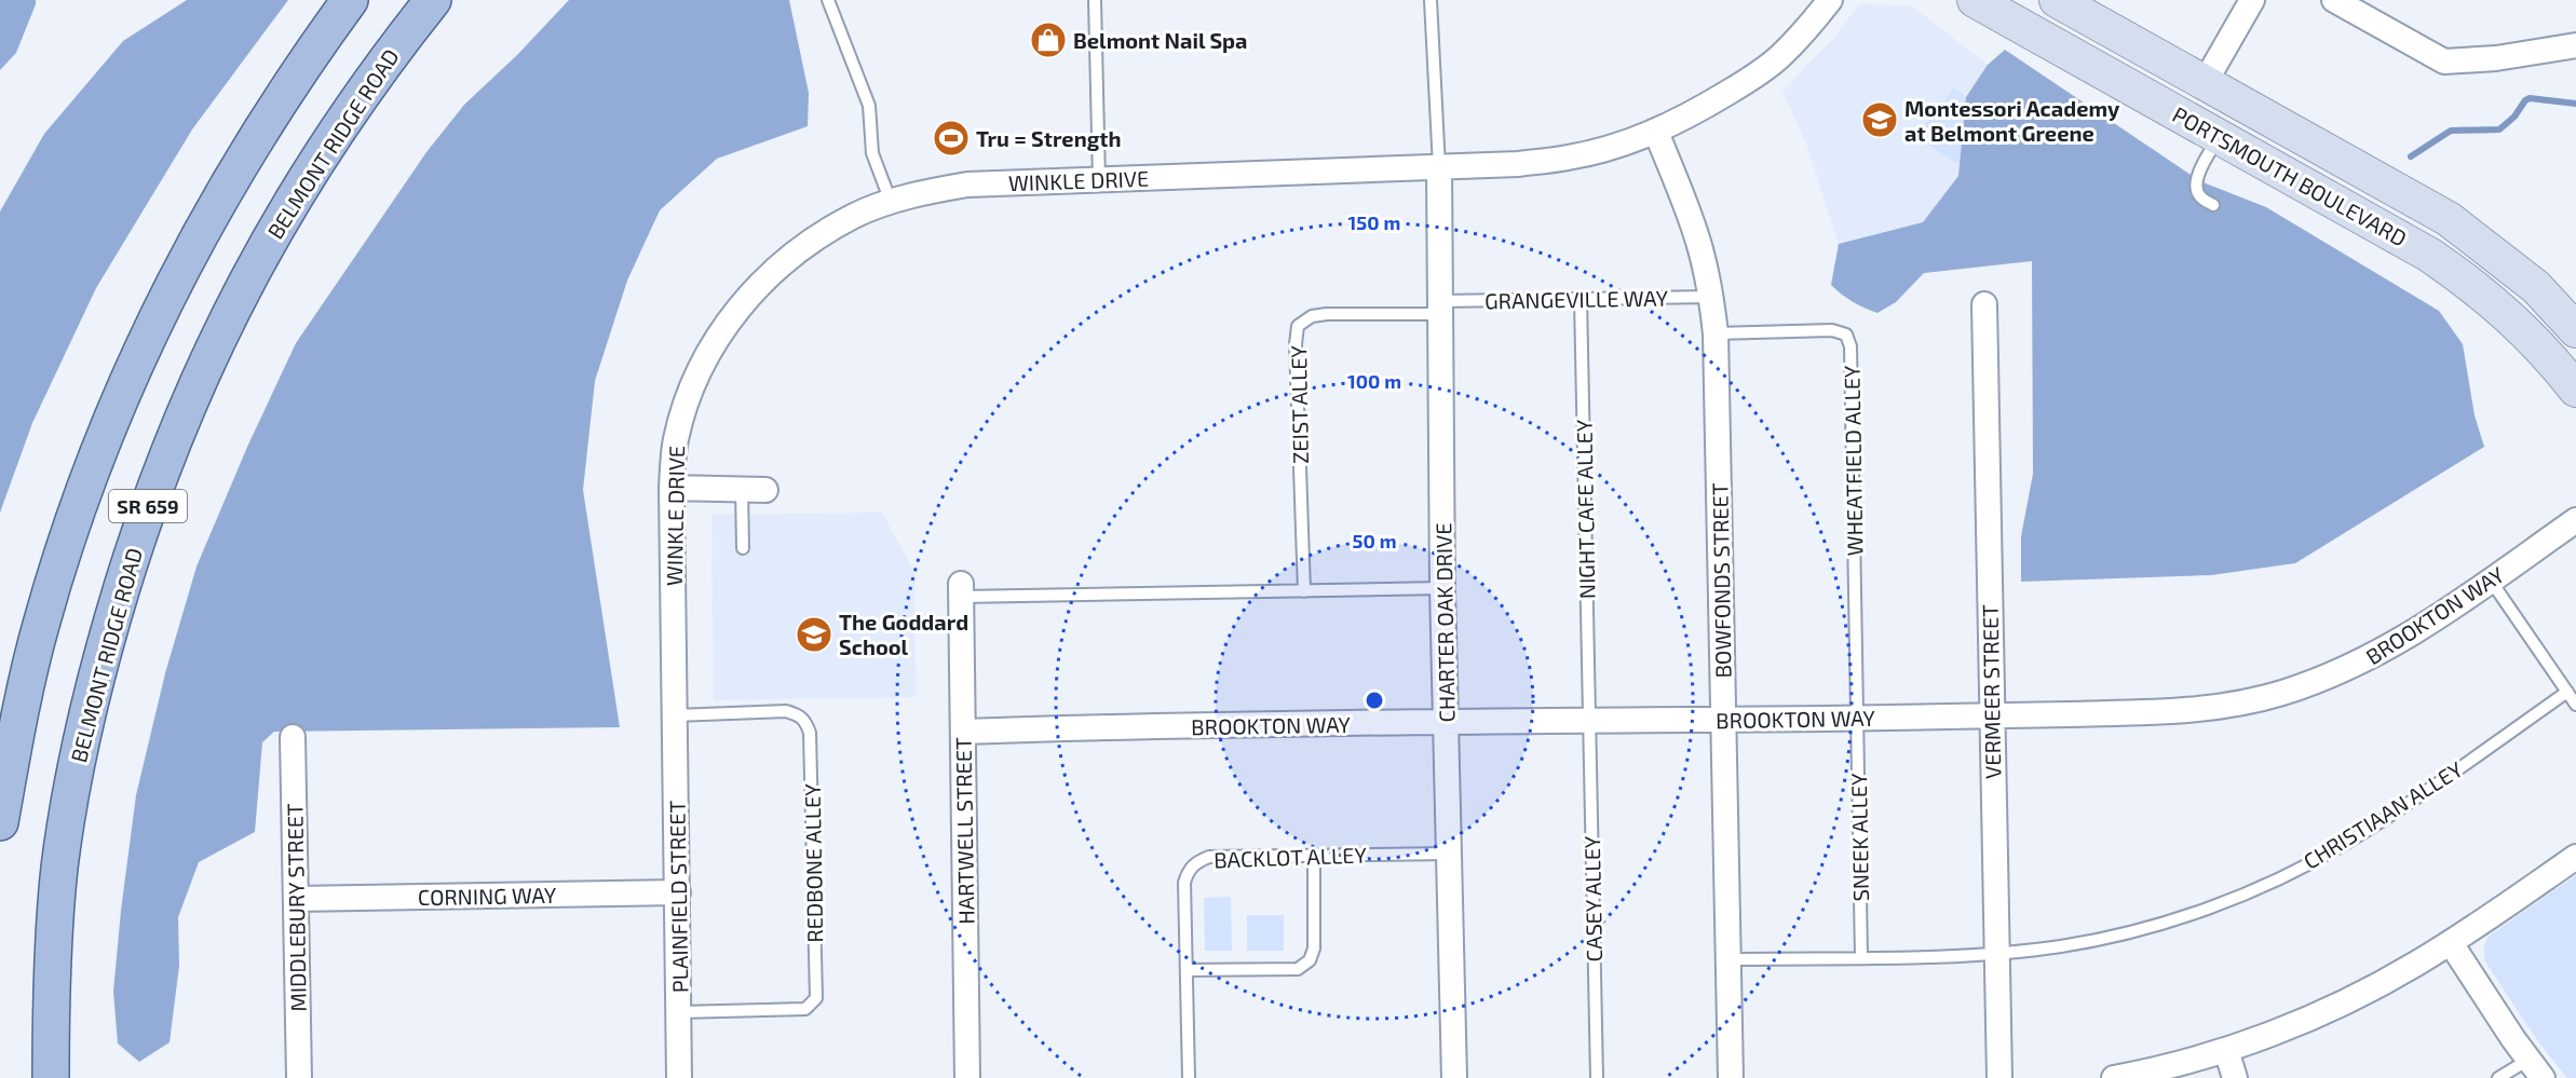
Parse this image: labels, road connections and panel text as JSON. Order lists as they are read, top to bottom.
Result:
{
  "streets": {
    "main road": ["BELMONT RIDGE ROAD", "SR 659"],
    "street": [
      "PORTSMOUTH BOULEVARD",
      "WINKLE DRIVE",
      "BOWFONDS STREET",
      "BROOKTON WAY",
      "CHARTER OAK DRIVE",
      "VERMEER STREET",
      "HARTWELL STREET",
      "CORNING WAY",
      "PLAINFIELD STREET",
      "MIDDLEBURY STREET"
    ],
    "lane": [
      "GRANGEVILLE WAY",
      "ZEIST ALLEY",
      "WHEATFIELD ALLEY",
      "NIGHT CAFE ALLEY",
      "CHRISTIAAN ALLEY",
      "SNEEK ALLEY",
      "BACKLOT ALLEY",
      "REDBONE ALLEY",
      "CASEY ALLEY"
    ]
  },
  "crossings": [
    ["WINKLE DRIVE", "BOWFONDS STREET"],
    ["WINKLE DRIVE", "CHARTER OAK DRIVE"],
    ["WINKLE DRIVE", "REDBONE ALLEY"],
    ["WINKLE DRIVE", "PLAINFIELD STREET"],
    ["GRANGEVILLE WAY", "ZEIST ALLEY"],
    ["GRANGEVILLE WAY", "NIGHT CAFE ALLEY"],
    ["GRANGEVILLE WAY", "BOWFONDS STREET"],
    ["GRANGEVILLE WAY", "CHARTER OAK DRIVE"],
    ["ZEIST ALLEY", "CHARTER OAK DRIVE"],
    ["WHEATFIELD ALLEY", "BOWFONDS STREET"],
    ["WHEATFIELD ALLEY", "BROOKTON WAY"],
    ["WHEATFIELD ALLEY", "SNEEK ALLEY"],
    ["NIGHT CAFE ALLEY", "BROOKTON WAY"],
    ["NIGHT CAFE ALLEY", "CASEY ALLEY"],
    ["BOWFONDS STREET", "BROOKTON WAY"],
    ["BROOKTON WAY", "CHARTER OAK DRIVE"],
    ["BROOKTON WAY", "VERMEER STREET"],
    ["BROOKTON WAY", "HARTWELL STREET"],
    ["BROOKTON WAY", "SNEEK ALLEY"],
    ["BROOKTON WAY", "CASEY ALLEY"],
    ["CHARTER OAK DRIVE", "BACKLOT ALLEY"],
    ["VERMEER STREET", "CHRISTIAAN ALLEY"],
    ["REDBONE ALLEY", "PLAINFIELD STREET"],
    ["CORNING WAY", "PLAINFIELD STREET"],
    ["CORNING WAY", "MIDDLEBURY STREET"]
  ],
  "places": {
    "shop": ["Belmont Nail Spa"],
    "school or university": ["Montessori Academy at Belmont Greene", "The Goddard School"],
    "sports": ["Tru = Strength"]
  },
  "rings": ["150 m", "100 m", "50 m"]
}
